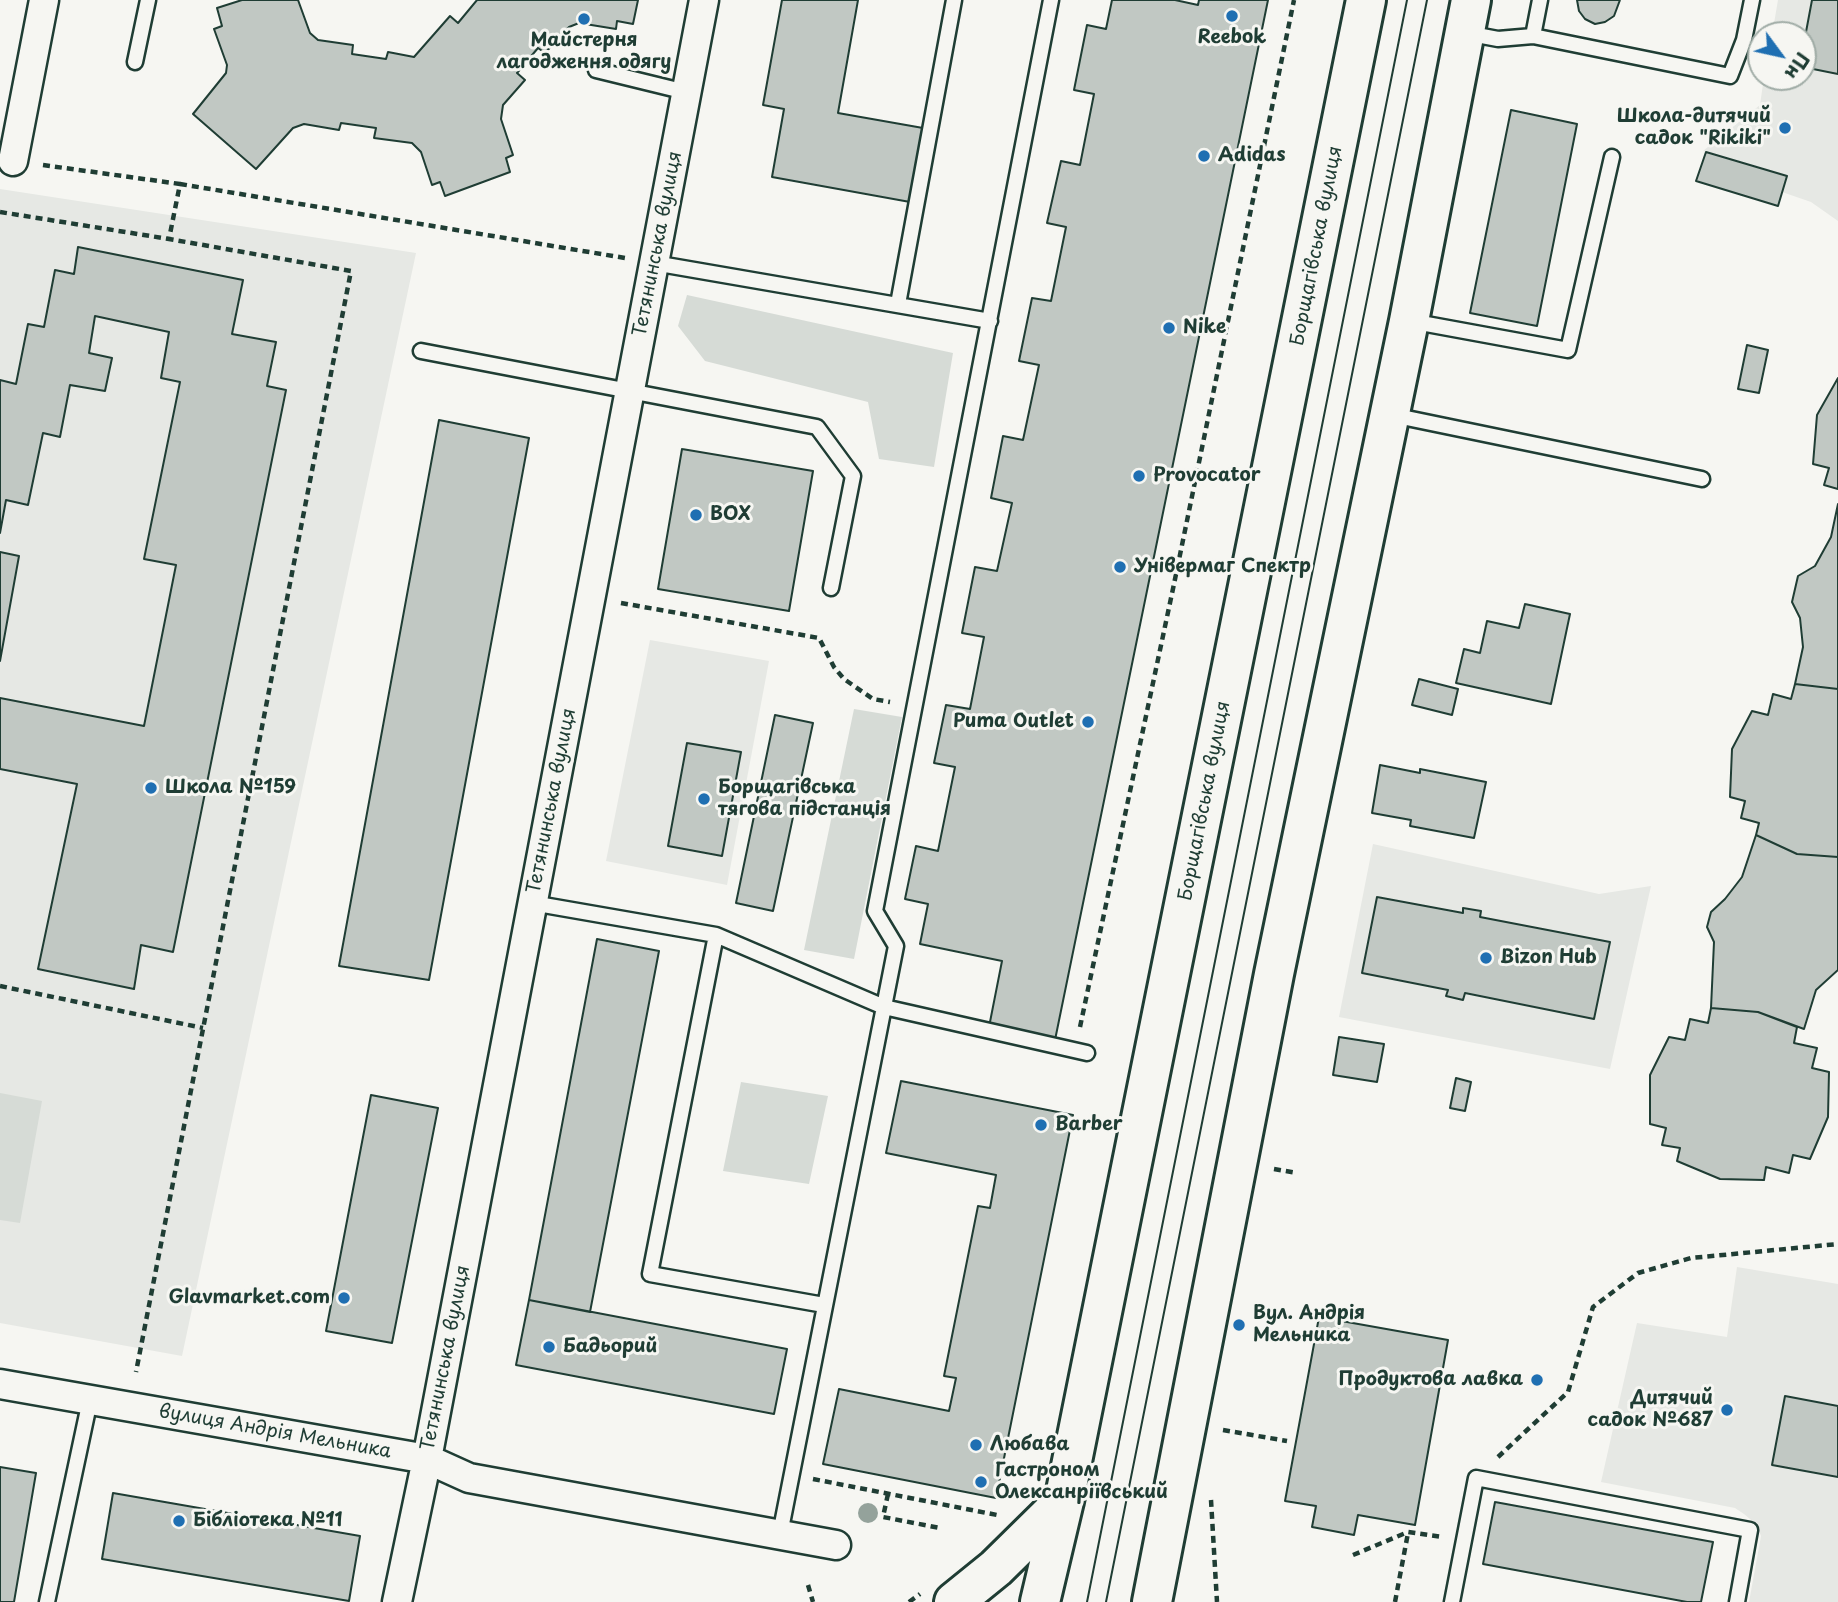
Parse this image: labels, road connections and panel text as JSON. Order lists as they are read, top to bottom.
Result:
{
  "streets": {
    "main road": ["Борщагівська вулиця"],
    "street": ["Тетянинська вулиця", "вулиця Андрія Мельника"]
  },
  "crossings": [
    ["Тетянинська вулиця", "вулиця Андрія Мельника"]
  ],
  "places": [
    "Reebok",
    "Майстерня лагодження одягу",
    "Школа-дитячий садок \"Rikiki\"",
    "Adidas",
    "Nike",
    "Provocator",
    "BOX",
    "Універмаг Спектр",
    "Puma Outlet",
    "Школа №159",
    "Борщагівська тягова підстанція",
    "Bizon Hub",
    "Barber",
    "Glavmarket.com",
    "Вул. Андрія Мельника",
    "Бадьорий",
    "Продуктова лавка",
    "Дитячий садок №687",
    "Любава",
    "Гастроном Олексанріївський",
    "Бібліотека №11"
  ],
  "north": "bottom right"
}
